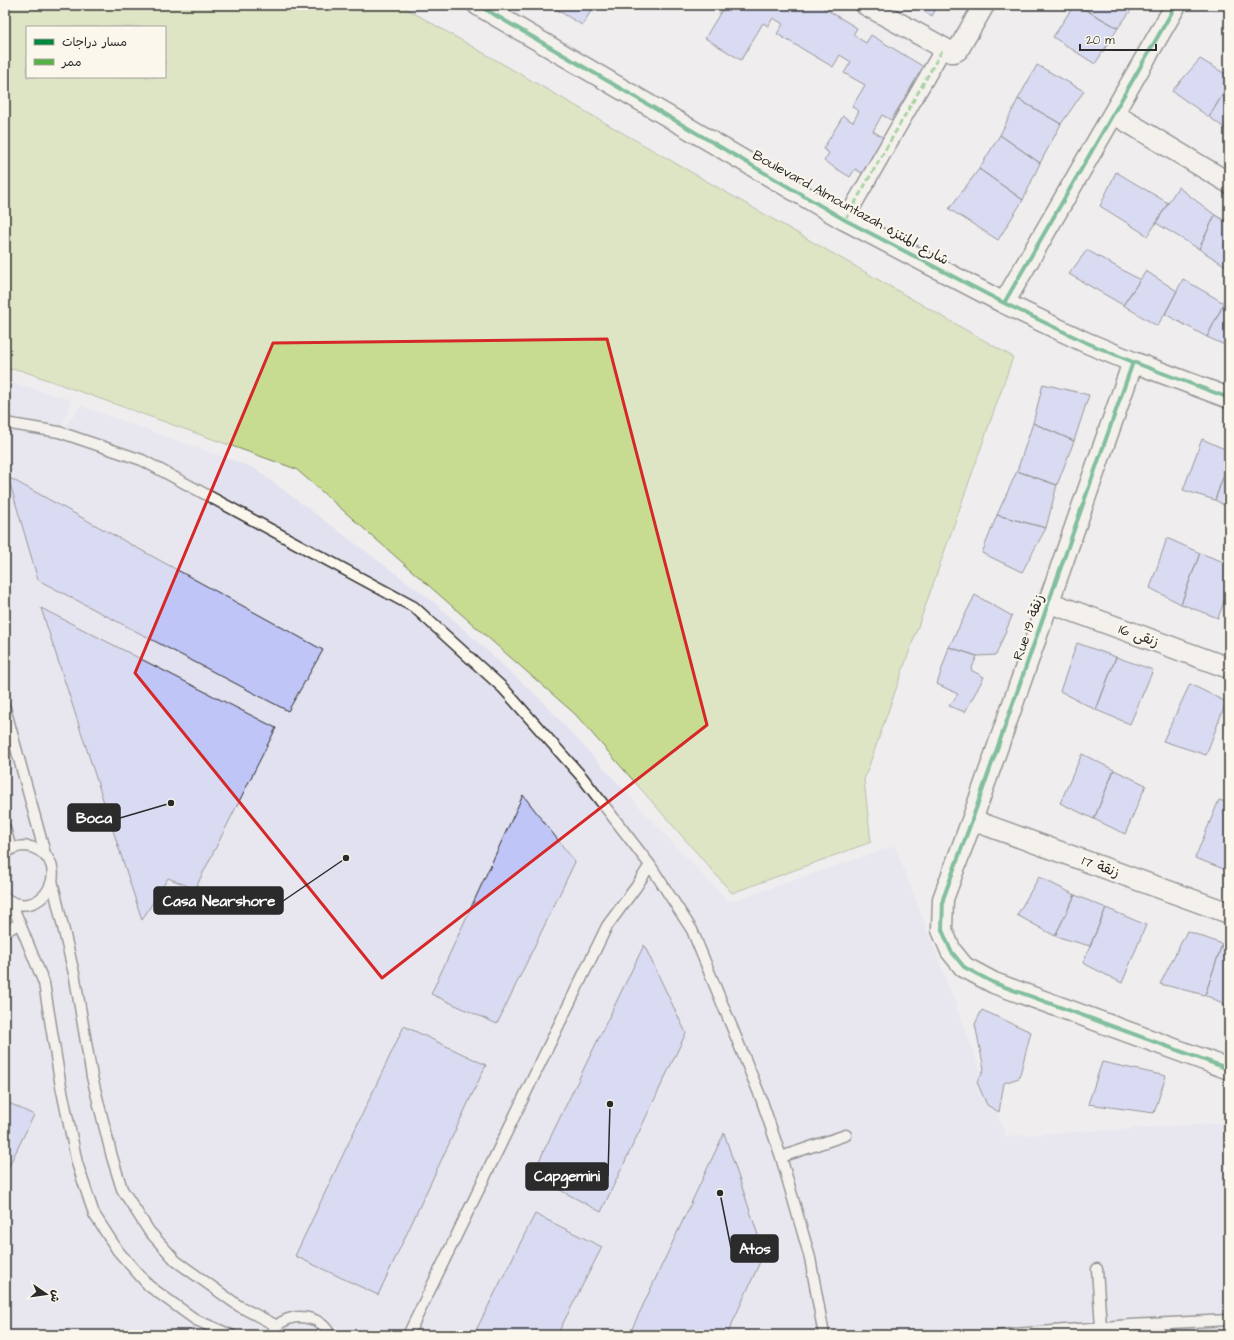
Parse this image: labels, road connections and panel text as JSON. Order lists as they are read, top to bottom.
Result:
{
  "streets": {
    "street": [
      "Boulevard Almountazah شارع المنتزه",
      "Rue 19 زنقة",
      "زنقى 16",
      "زنقة 17"
    ]
  },
  "crossings": [
    ["Boulevard Almountazah شارع المنتزه", "Rue 19 زنقة"],
    ["Rue 19 زنقة", "زنقى 16"],
    ["Rue 19 زنقة", "زنقة 17"]
  ],
  "places": [
    "Boca",
    "Casa Nearshore",
    "Capgemini",
    "Atos"
  ],
  "legend": ["مسار دراجات", "ممر"],
  "scale_bar": "20 m",
  "north": "right"
}
